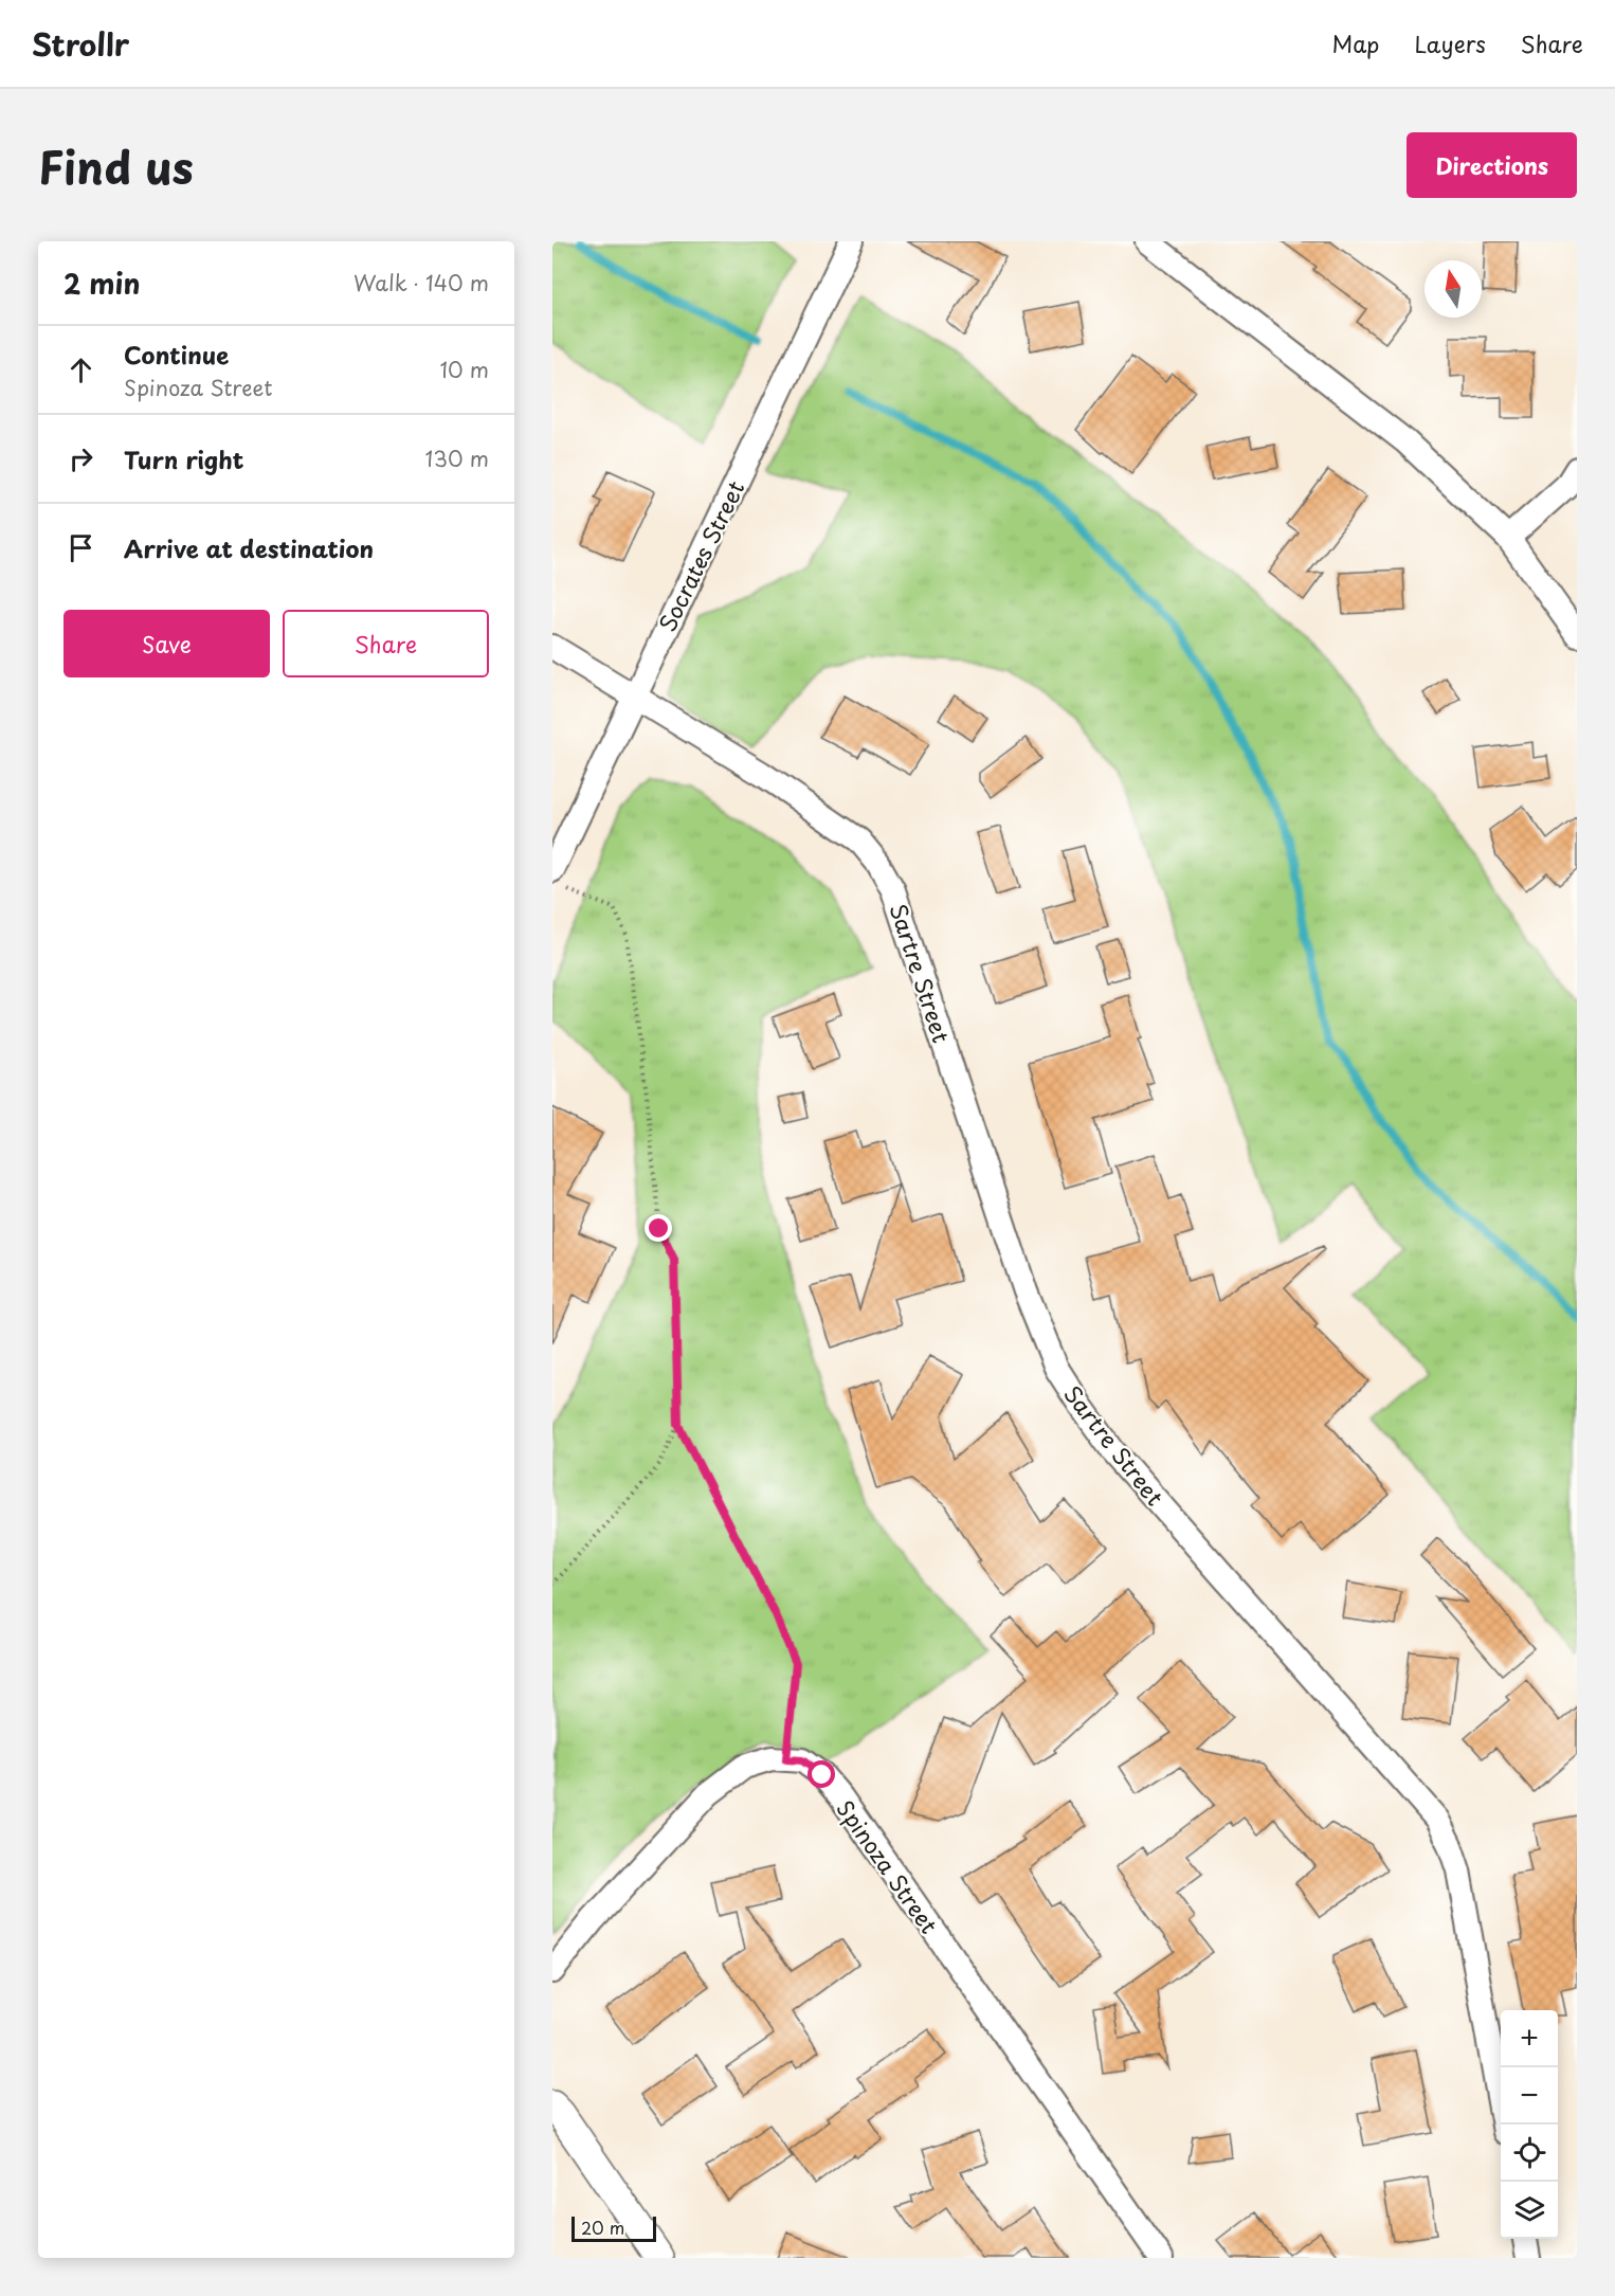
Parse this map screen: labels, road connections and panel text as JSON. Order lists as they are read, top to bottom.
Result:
{
  "streets": {
    "street": ["Socrates Street", "Sartre Street", "Spinoza Street"]
  },
  "crossings": [
    ["Socrates Street", "Sartre Street"]
  ],
  "scale_bar": "20 m",
  "north": "top",
  "page": {
    "header": "Strollr",
    "nav": ["Map", "Layers", "Share"],
    "title": "Find us",
    "buttons": [
      "Directions",
      ["Save", "Share"]
    ],
    "heading": ["2 min", "Walk · 140 m"],
    "list": [
      ["Continue", "Spinoza Street", "10 m"],
      ["Turn right", "130 m"],
      "Arrive at destination"
    ],
    "map_buttons": ["+", "−"],
    "scale": "20 m"
  }
}
